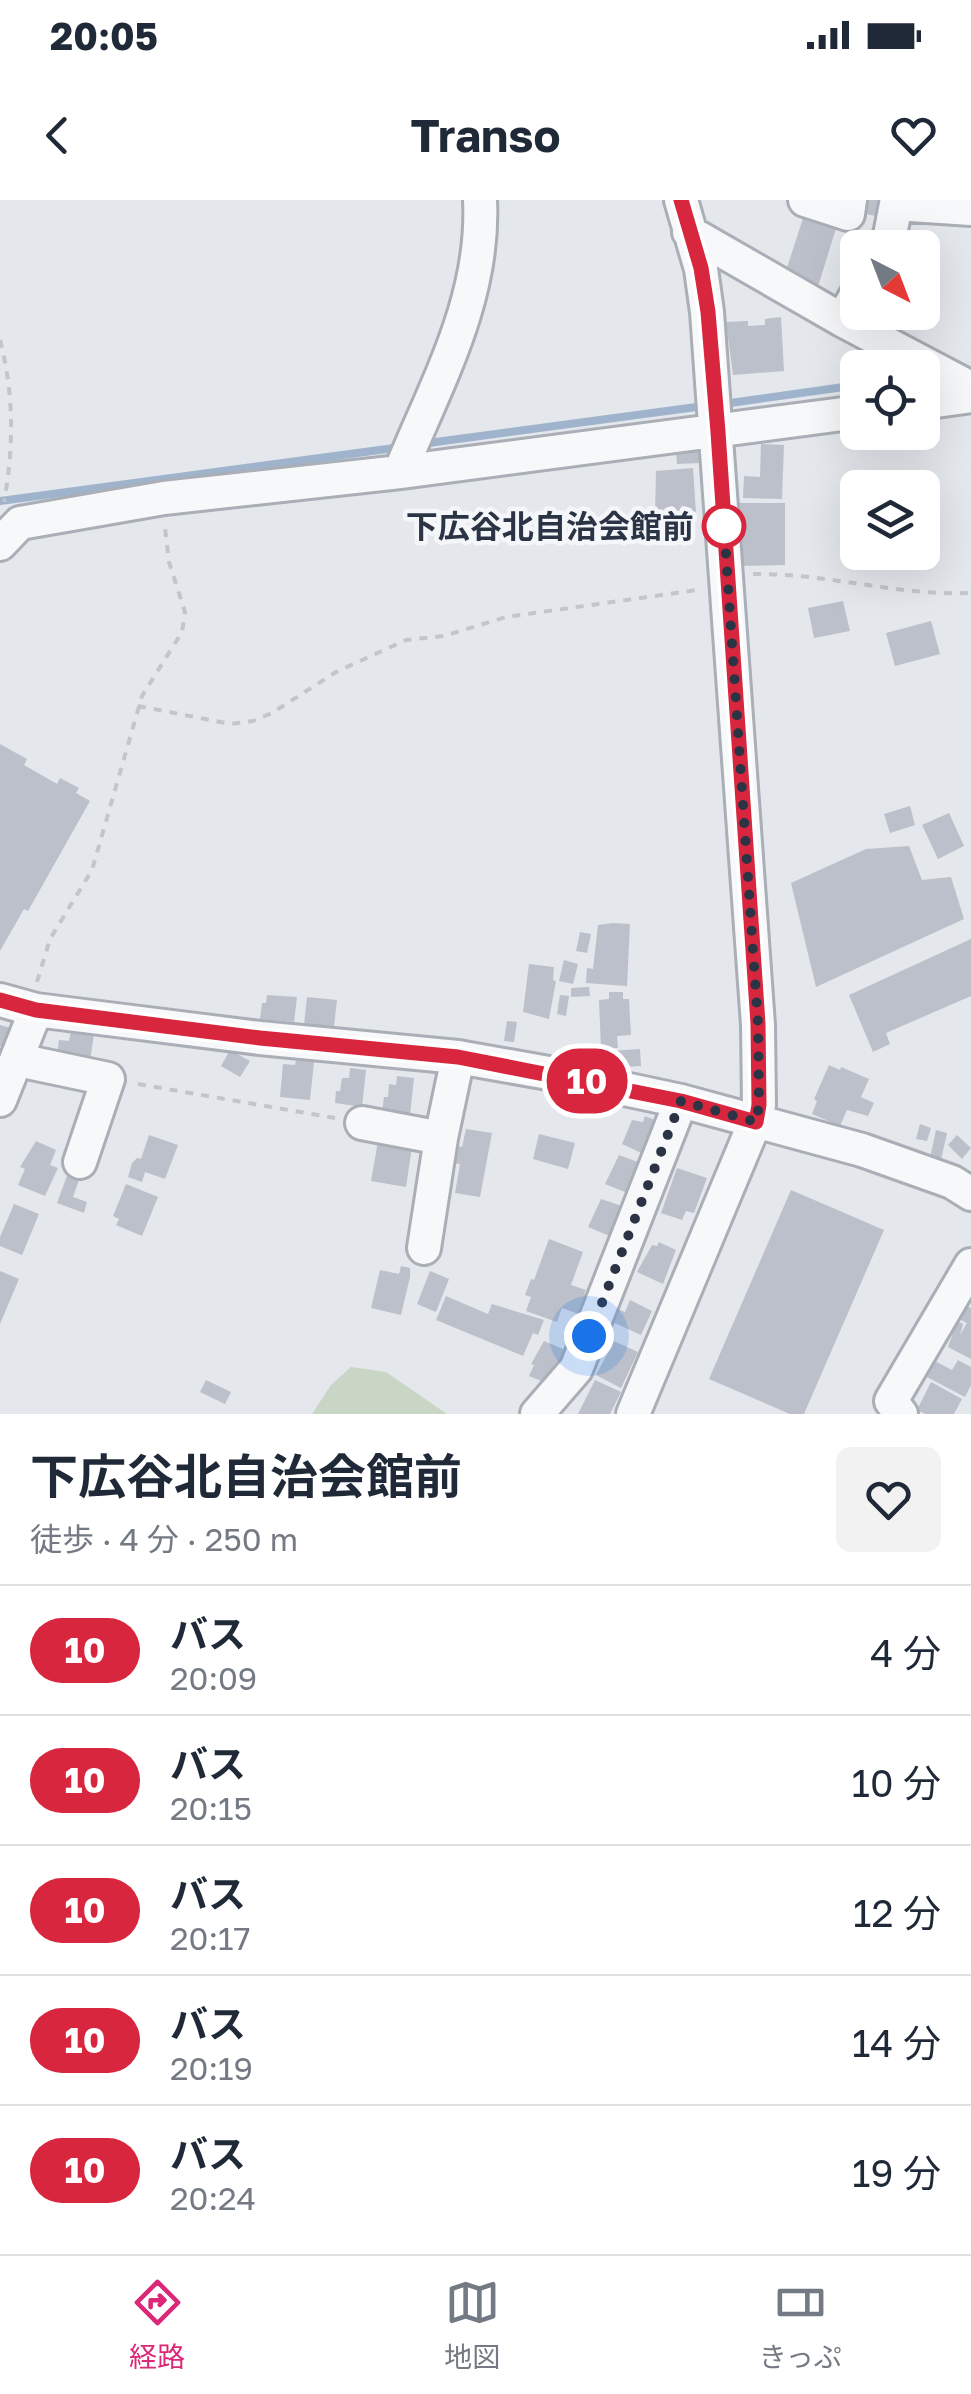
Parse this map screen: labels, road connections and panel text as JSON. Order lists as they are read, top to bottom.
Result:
{
  "places": ["下広谷北自治会館前"],
  "lines": ["bus line 10"],
  "north": "bottom right",
  "page": {
    "status": "20:05",
    "header": "Transo",
    "on_map": "10",
    "heading": ["下広谷北自治会館前", "徒歩 · 4 分 · 250 m"],
    "list": [
      {
        "mark": "10",
        "name": "バス",
        "note": "20:09",
        "value": "4 分"
      },
      {
        "mark": "10",
        "name": "バス",
        "note": "20:15",
        "value": "10 分"
      },
      {
        "mark": "10",
        "name": "バス",
        "note": "20:17",
        "value": "12 分"
      },
      {
        "mark": "10",
        "name": "バス",
        "note": "20:19",
        "value": "14 分"
      },
      {
        "mark": "10",
        "name": "バス",
        "note": "20:24",
        "value": "19 分"
      }
    ],
    "tabs": ["経路", "地図", "きっぷ"]
  }
}
